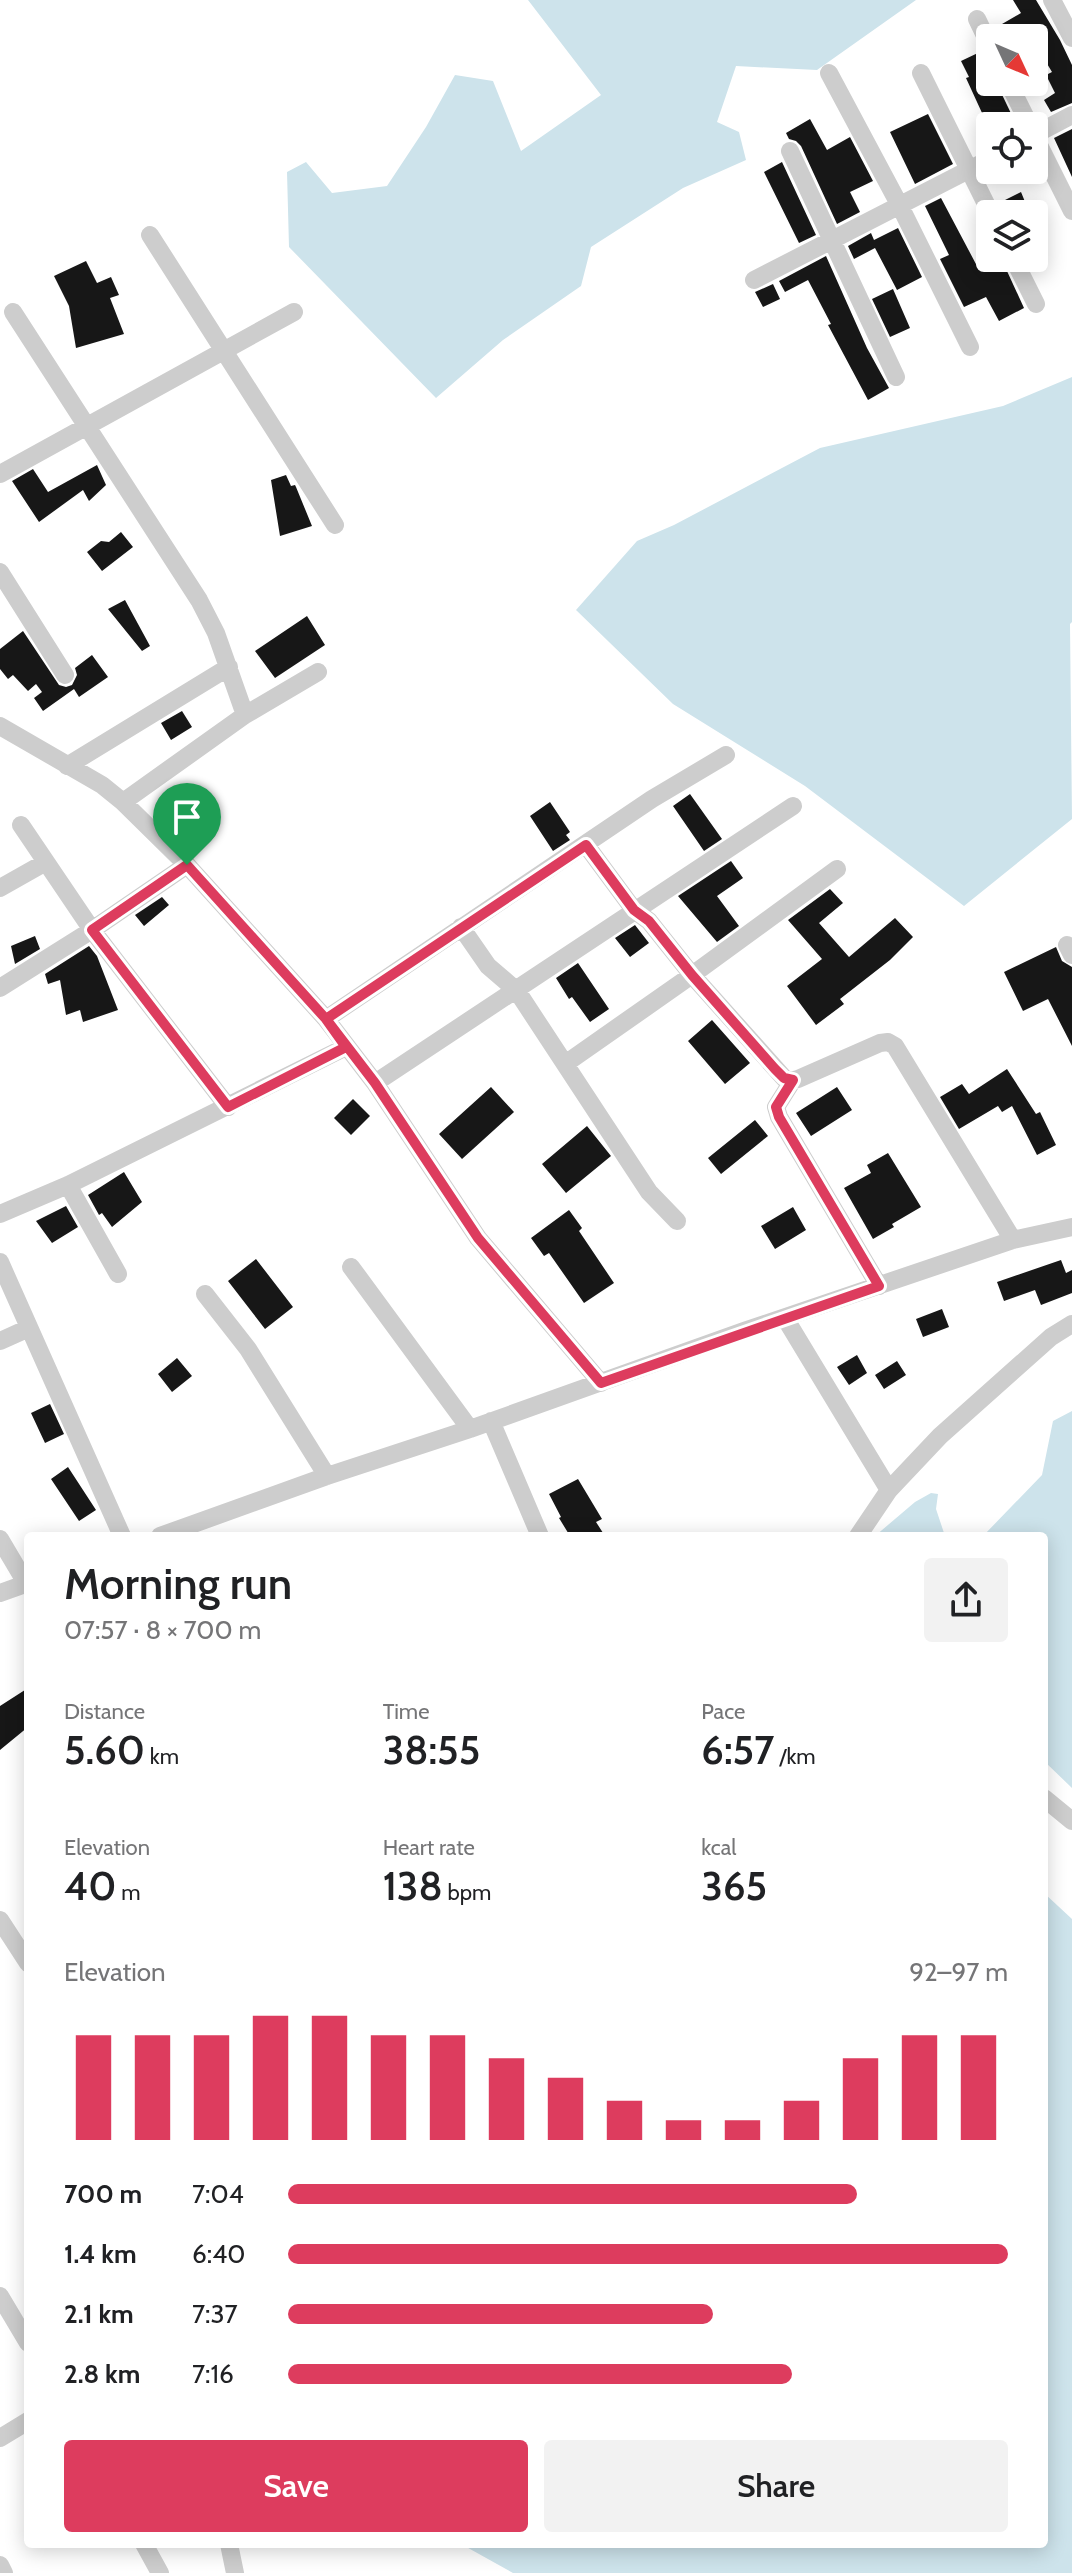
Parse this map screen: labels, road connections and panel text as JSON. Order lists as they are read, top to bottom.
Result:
{
  "north": "bottom right",
  "page": {
    "heading": ["Morning run", "07:57 · 8 × 700 m"],
    "stats": [
      ["Distance", "5.60 km"],
      ["Time", "38:55"],
      ["Pace", "6:57 /km"],
      ["Elevation", "40 m"],
      ["Heart rate", "138 bpm"],
      ["kcal", "365"]
    ],
    "chart": ["Elevation", "92–97 m"],
    "list": [
      {
        "name": "700 m",
        "note": "7:04"
      },
      {
        "name": "1.4 km",
        "note": "6:40"
      },
      {
        "name": "2.1 km",
        "note": "7:37"
      },
      {
        "name": "2.8 km",
        "note": "7:16"
      }
    ],
    "buttons": ["Save", "Share"]
  }
}
